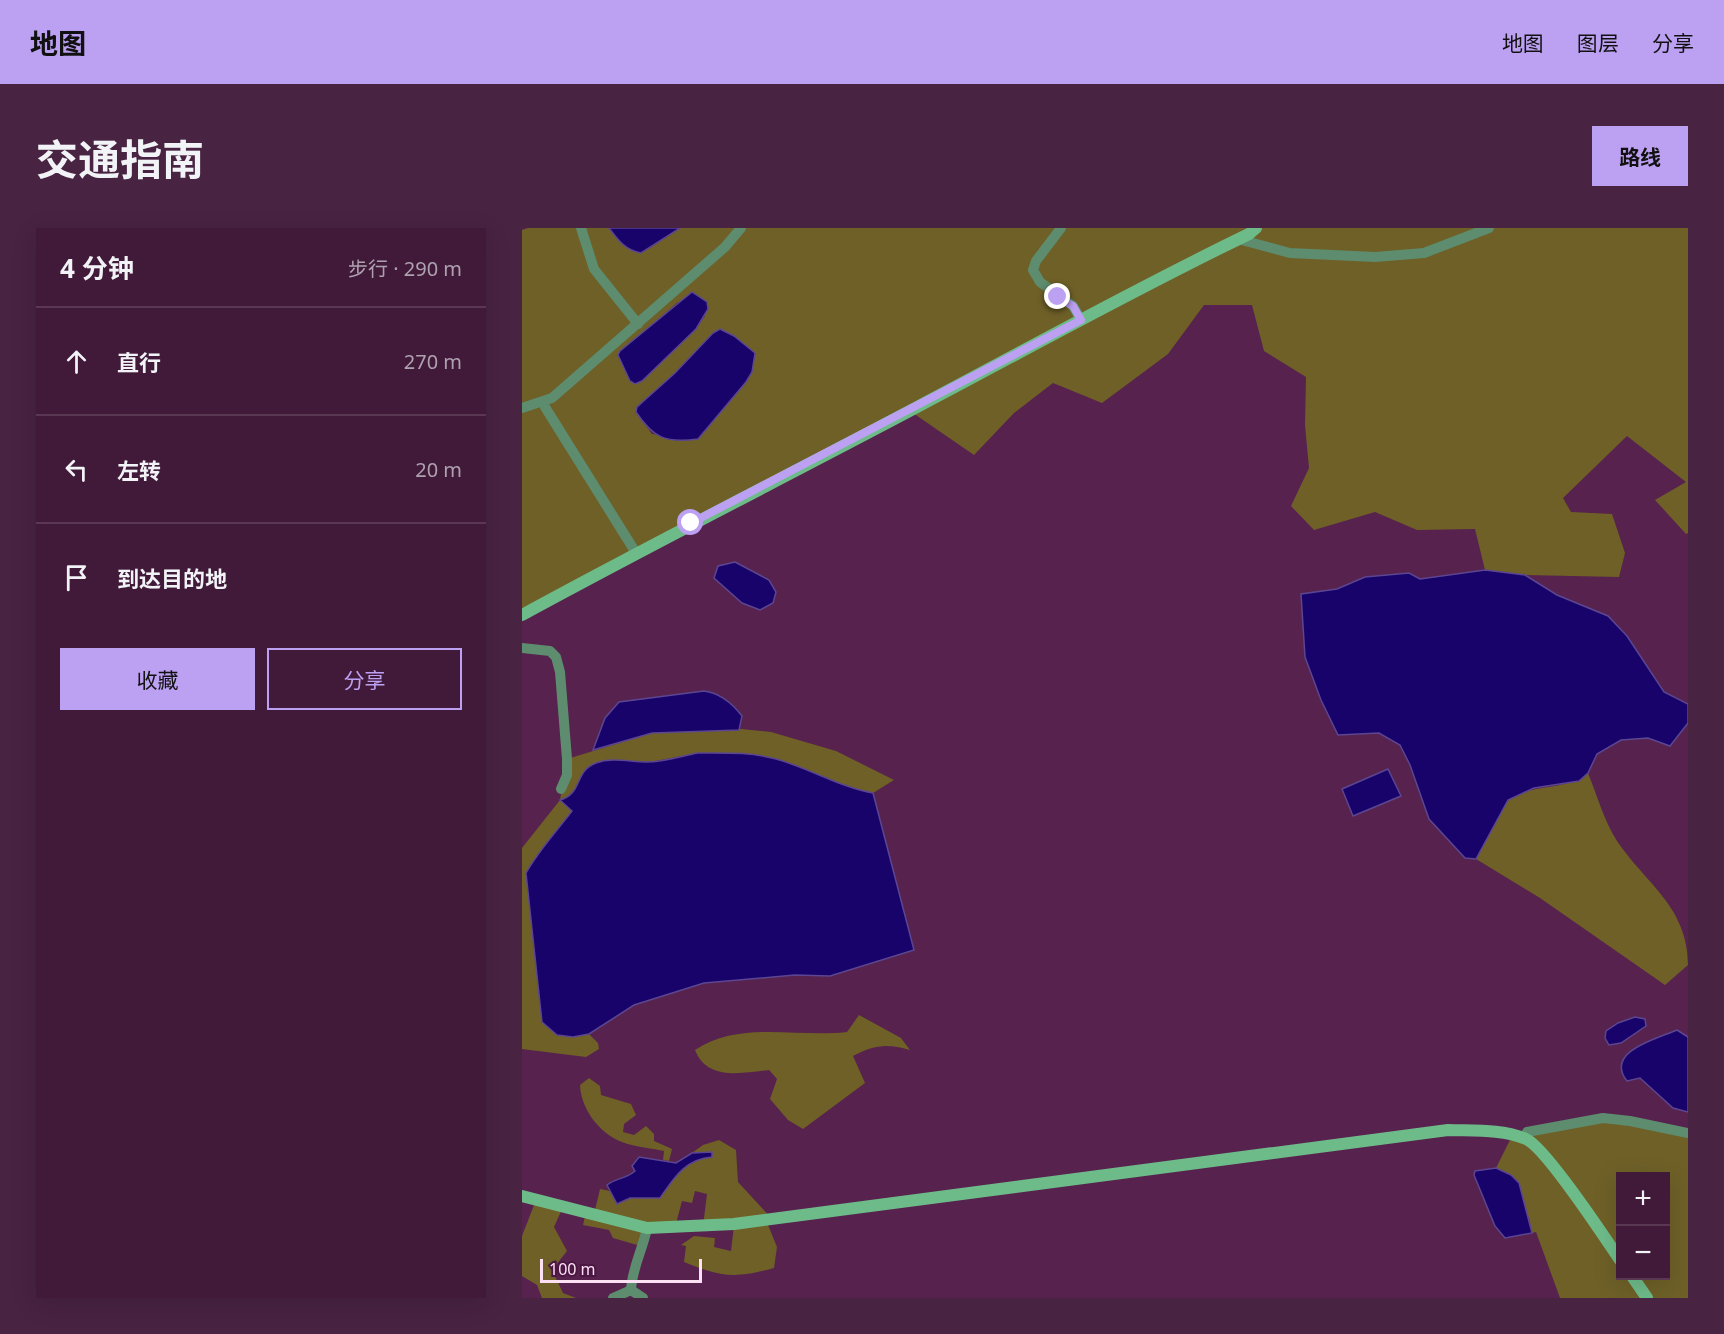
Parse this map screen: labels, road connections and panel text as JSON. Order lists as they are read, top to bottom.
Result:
{
  "scale_bar": "100 m",
  "page": {
    "header": "地图",
    "nav": ["地图", "图层", "分享"],
    "title": "交通指南",
    "buttons": [
      "路线",
      ["收藏", "分享"]
    ],
    "heading": ["4 分钟", "步行 · 290 m"],
    "list": [
      ["直行", "270 m"],
      ["左转", "20 m"],
      "到达目的地"
    ],
    "map_buttons": ["+", "−"],
    "scale": "100 m"
  }
}
